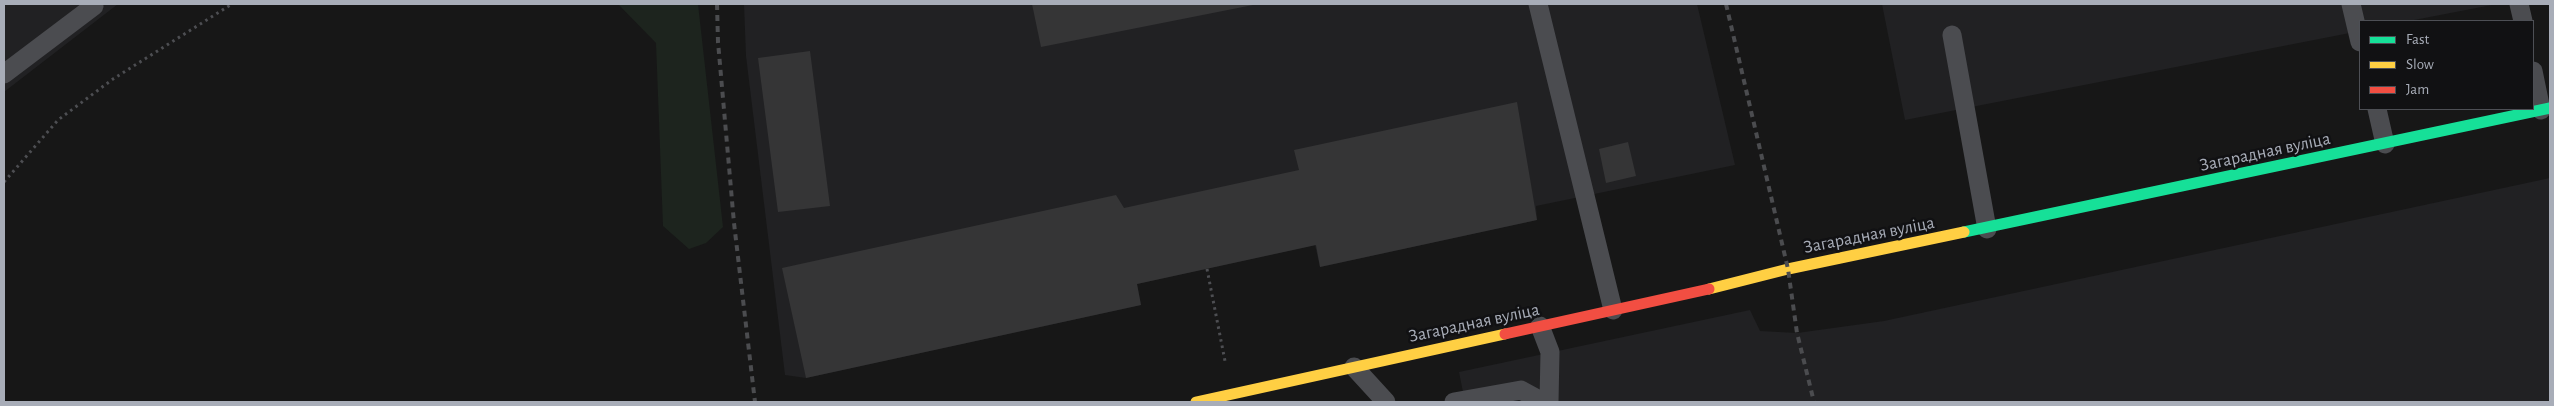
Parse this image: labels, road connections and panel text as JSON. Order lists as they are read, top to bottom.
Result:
{
  "streets": {
    "main road": ["Загарадная вуліца"]
  },
  "legend": ["Fast", "Slow", "Jam"]
}
